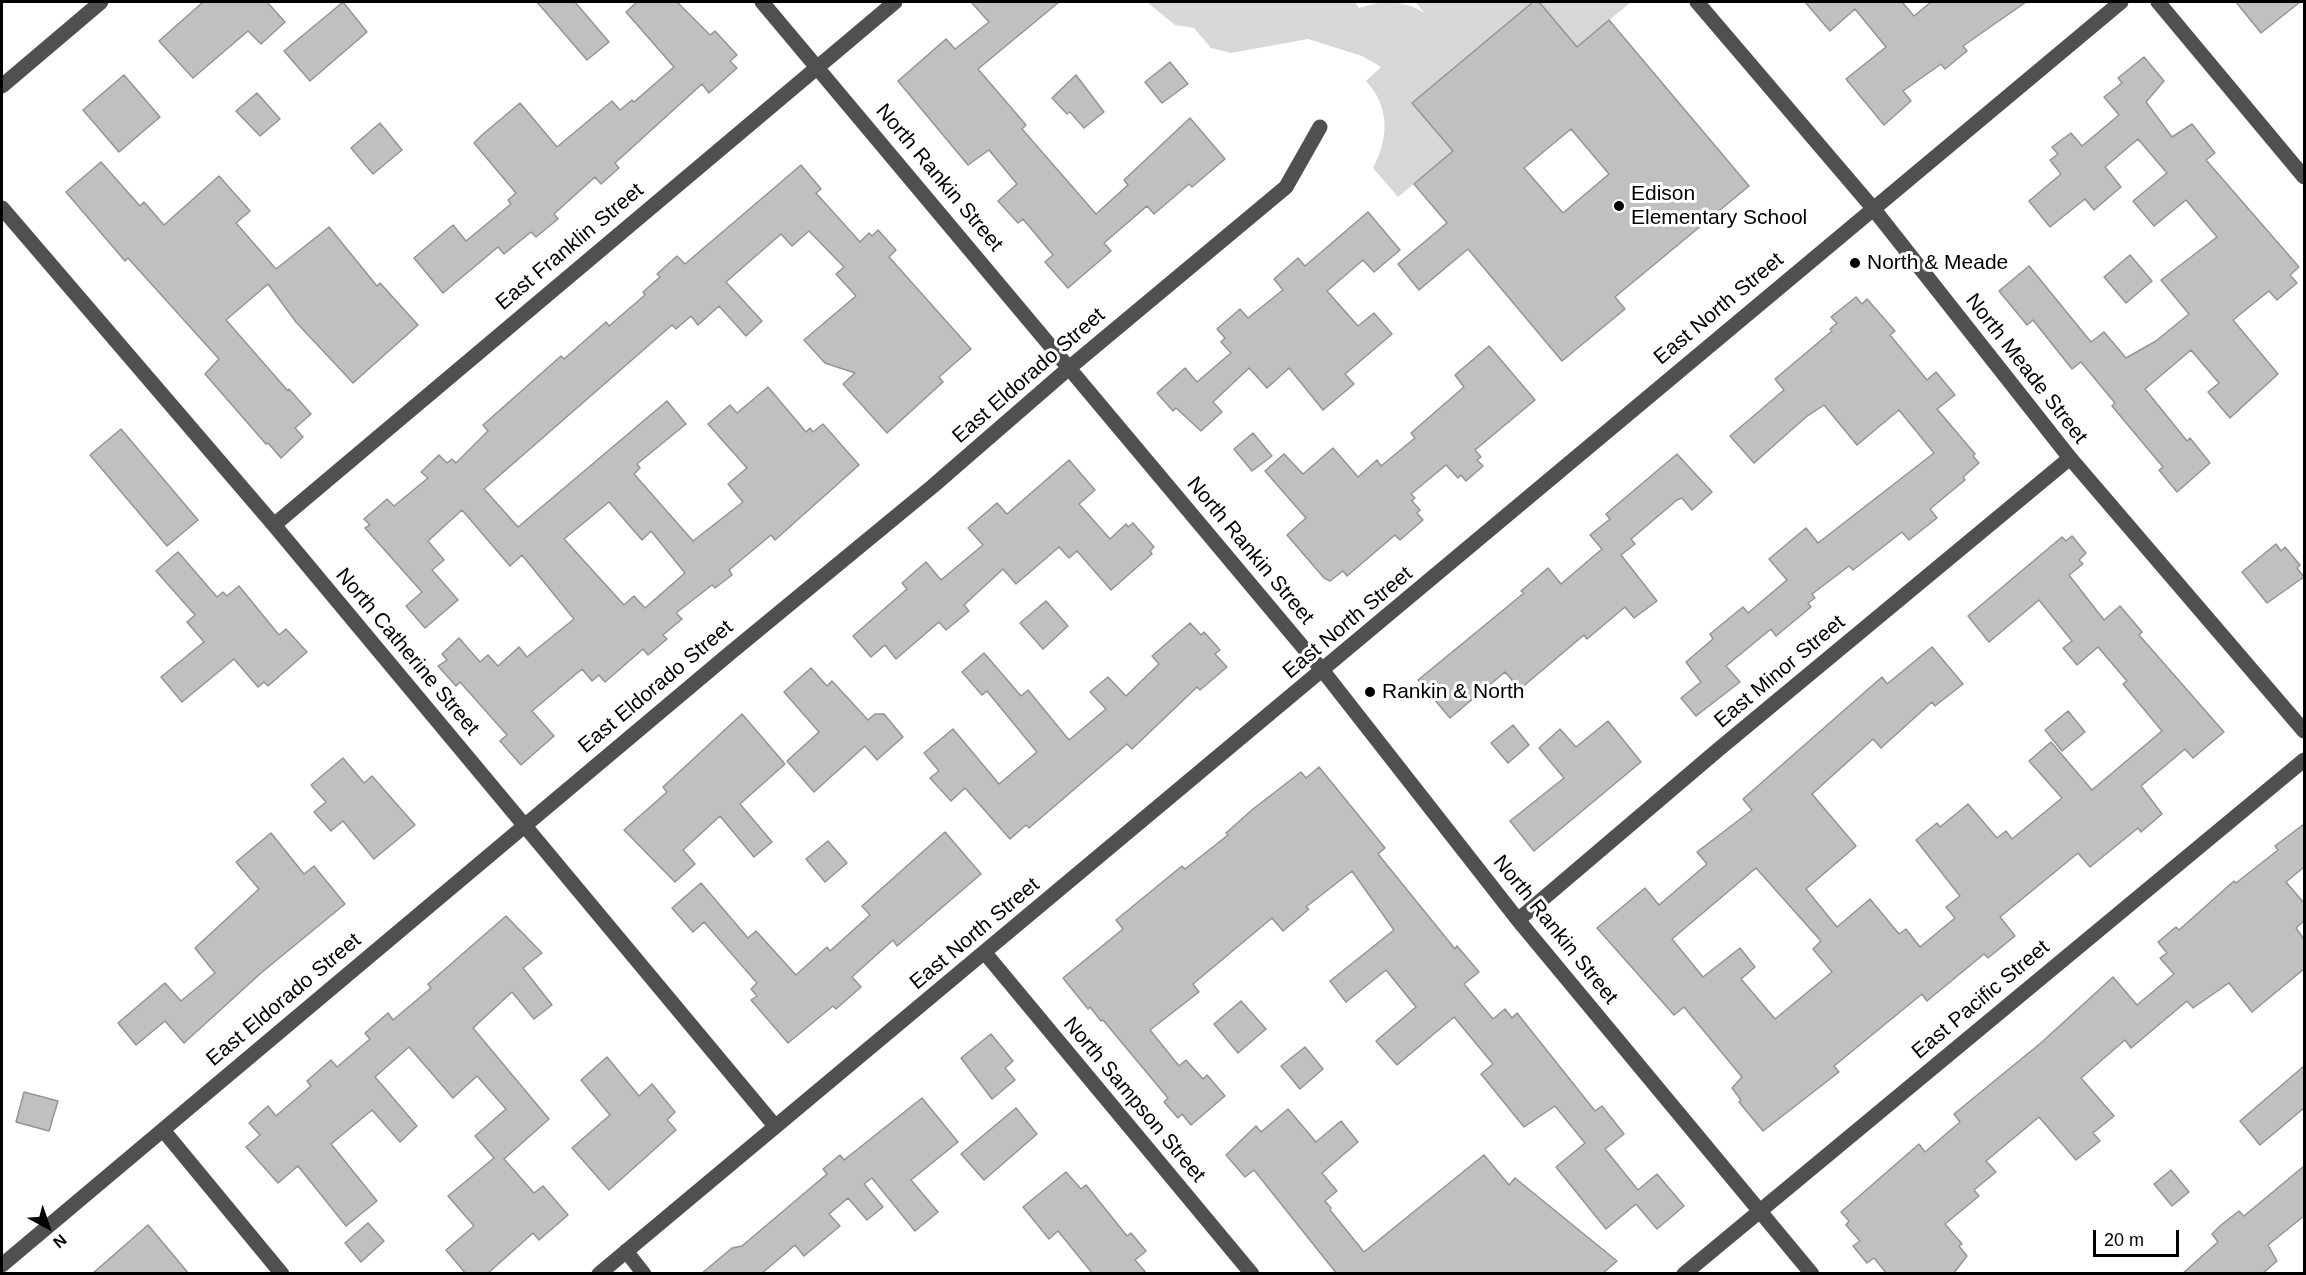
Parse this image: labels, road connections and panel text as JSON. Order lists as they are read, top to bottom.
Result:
{
  "streets": {
    "street": [
      "North Rankin Street",
      "East Franklin Street",
      "East North Street",
      "North Meade Street",
      "East Eldorado Street",
      "North Catherine Street",
      "East Minor Street",
      "East Pacific Street",
      "North Sampson Street"
    ]
  },
  "crossings": [
    ["North Rankin Street", "East Franklin Street"],
    ["North Rankin Street", "East North Street"],
    ["North Rankin Street", "East Eldorado Street"],
    ["North Rankin Street", "East Minor Street"],
    ["North Rankin Street", "East Pacific Street"],
    ["East Franklin Street", "North Catherine Street"],
    ["East North Street", "North Meade Street"],
    ["East North Street", "North Catherine Street"],
    ["East North Street", "North Sampson Street"],
    ["North Meade Street", "East Minor Street"],
    ["East Eldorado Street", "North Catherine Street"]
  ],
  "places": ["Edison Elementary School", "North & Meade", "Rankin & North"],
  "scale_bar": "20 m",
  "north": "bottom right"
}
